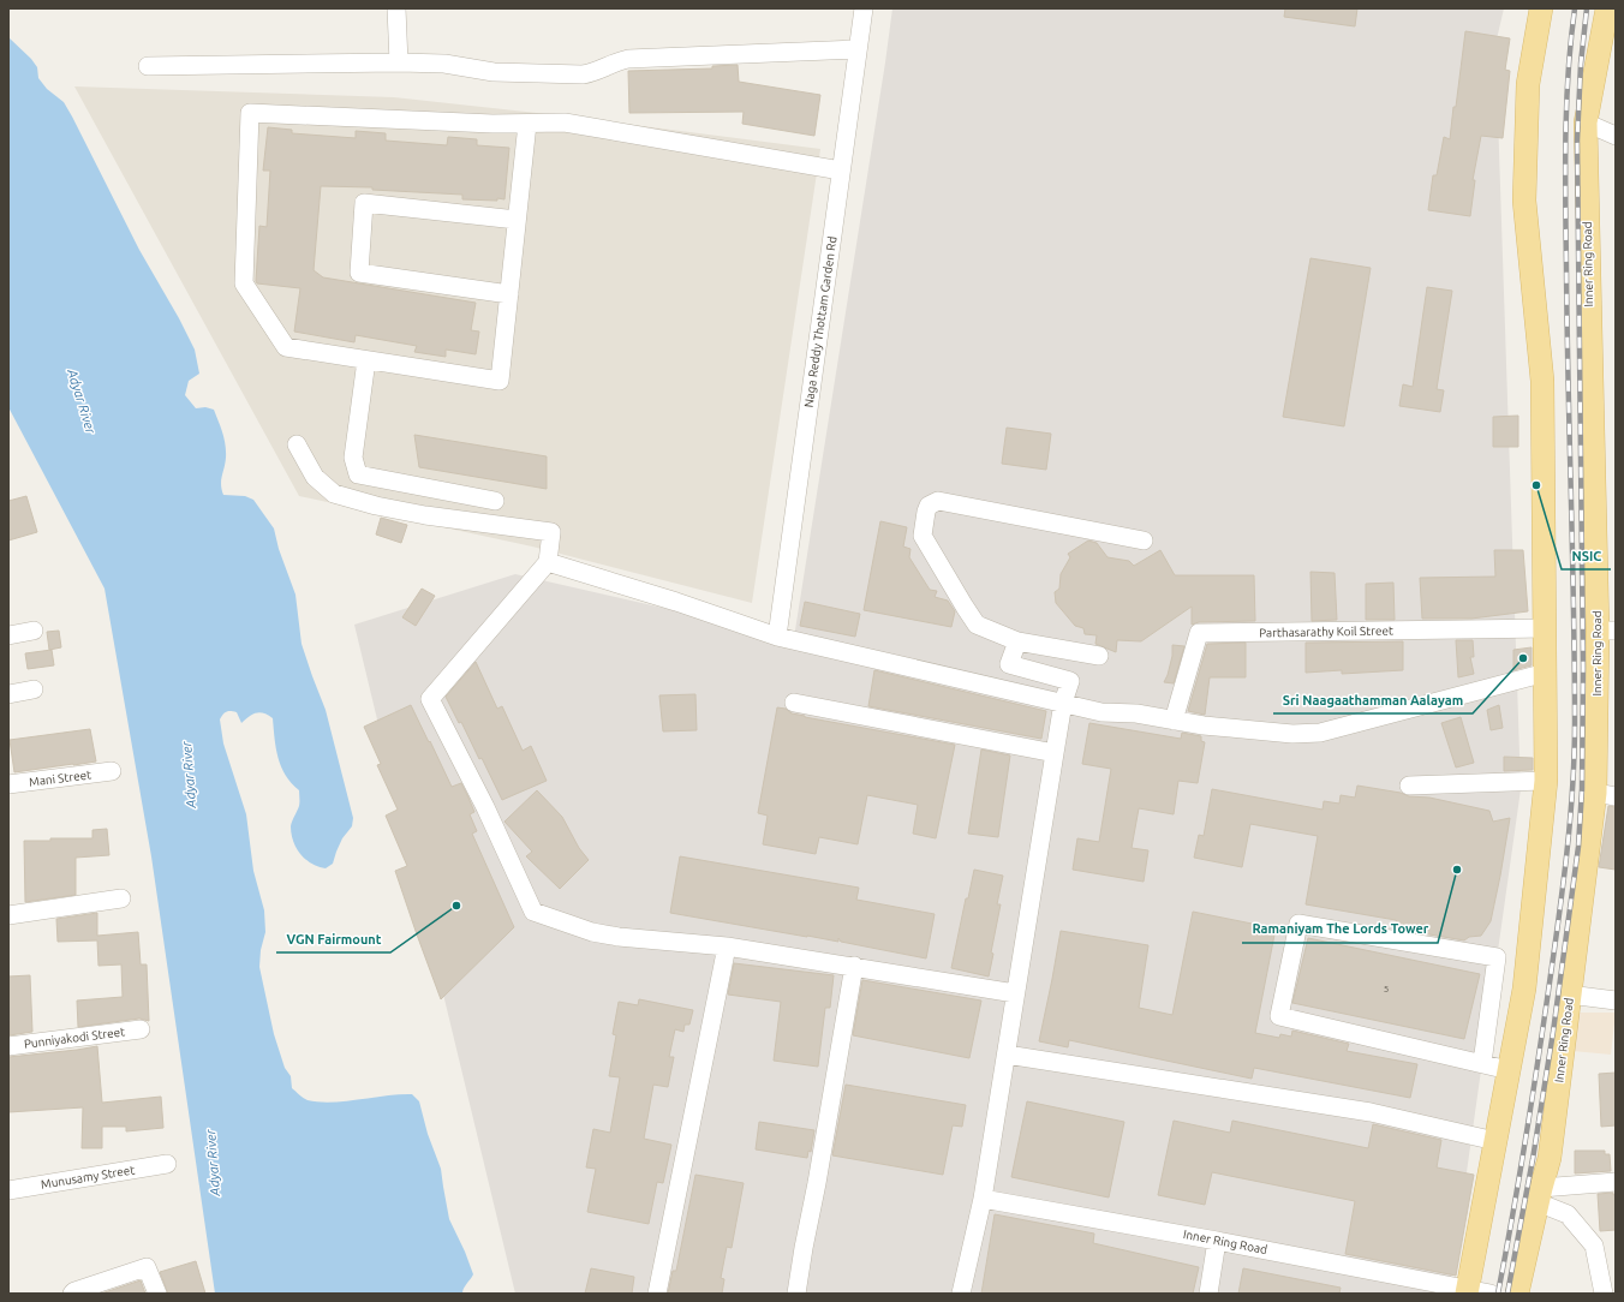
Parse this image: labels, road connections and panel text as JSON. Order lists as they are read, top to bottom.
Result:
{
  "streets": {
    "main road": ["Inner Ring Road"],
    "street": [
      "Naga Reddy Thottam Garden Rd",
      "Parthasarathy Koil Street",
      "Mani Street",
      "Punniyakodi Street",
      "Munusamy Street"
    ]
  },
  "water": ["Adyar River"],
  "places": [
    "NSIC",
    "Sri Naagaathamman Aalayam",
    "Ramaniyam The Lords Tower",
    "VGN Fairmount"
  ],
  "house_numbers": ["5"]
}
